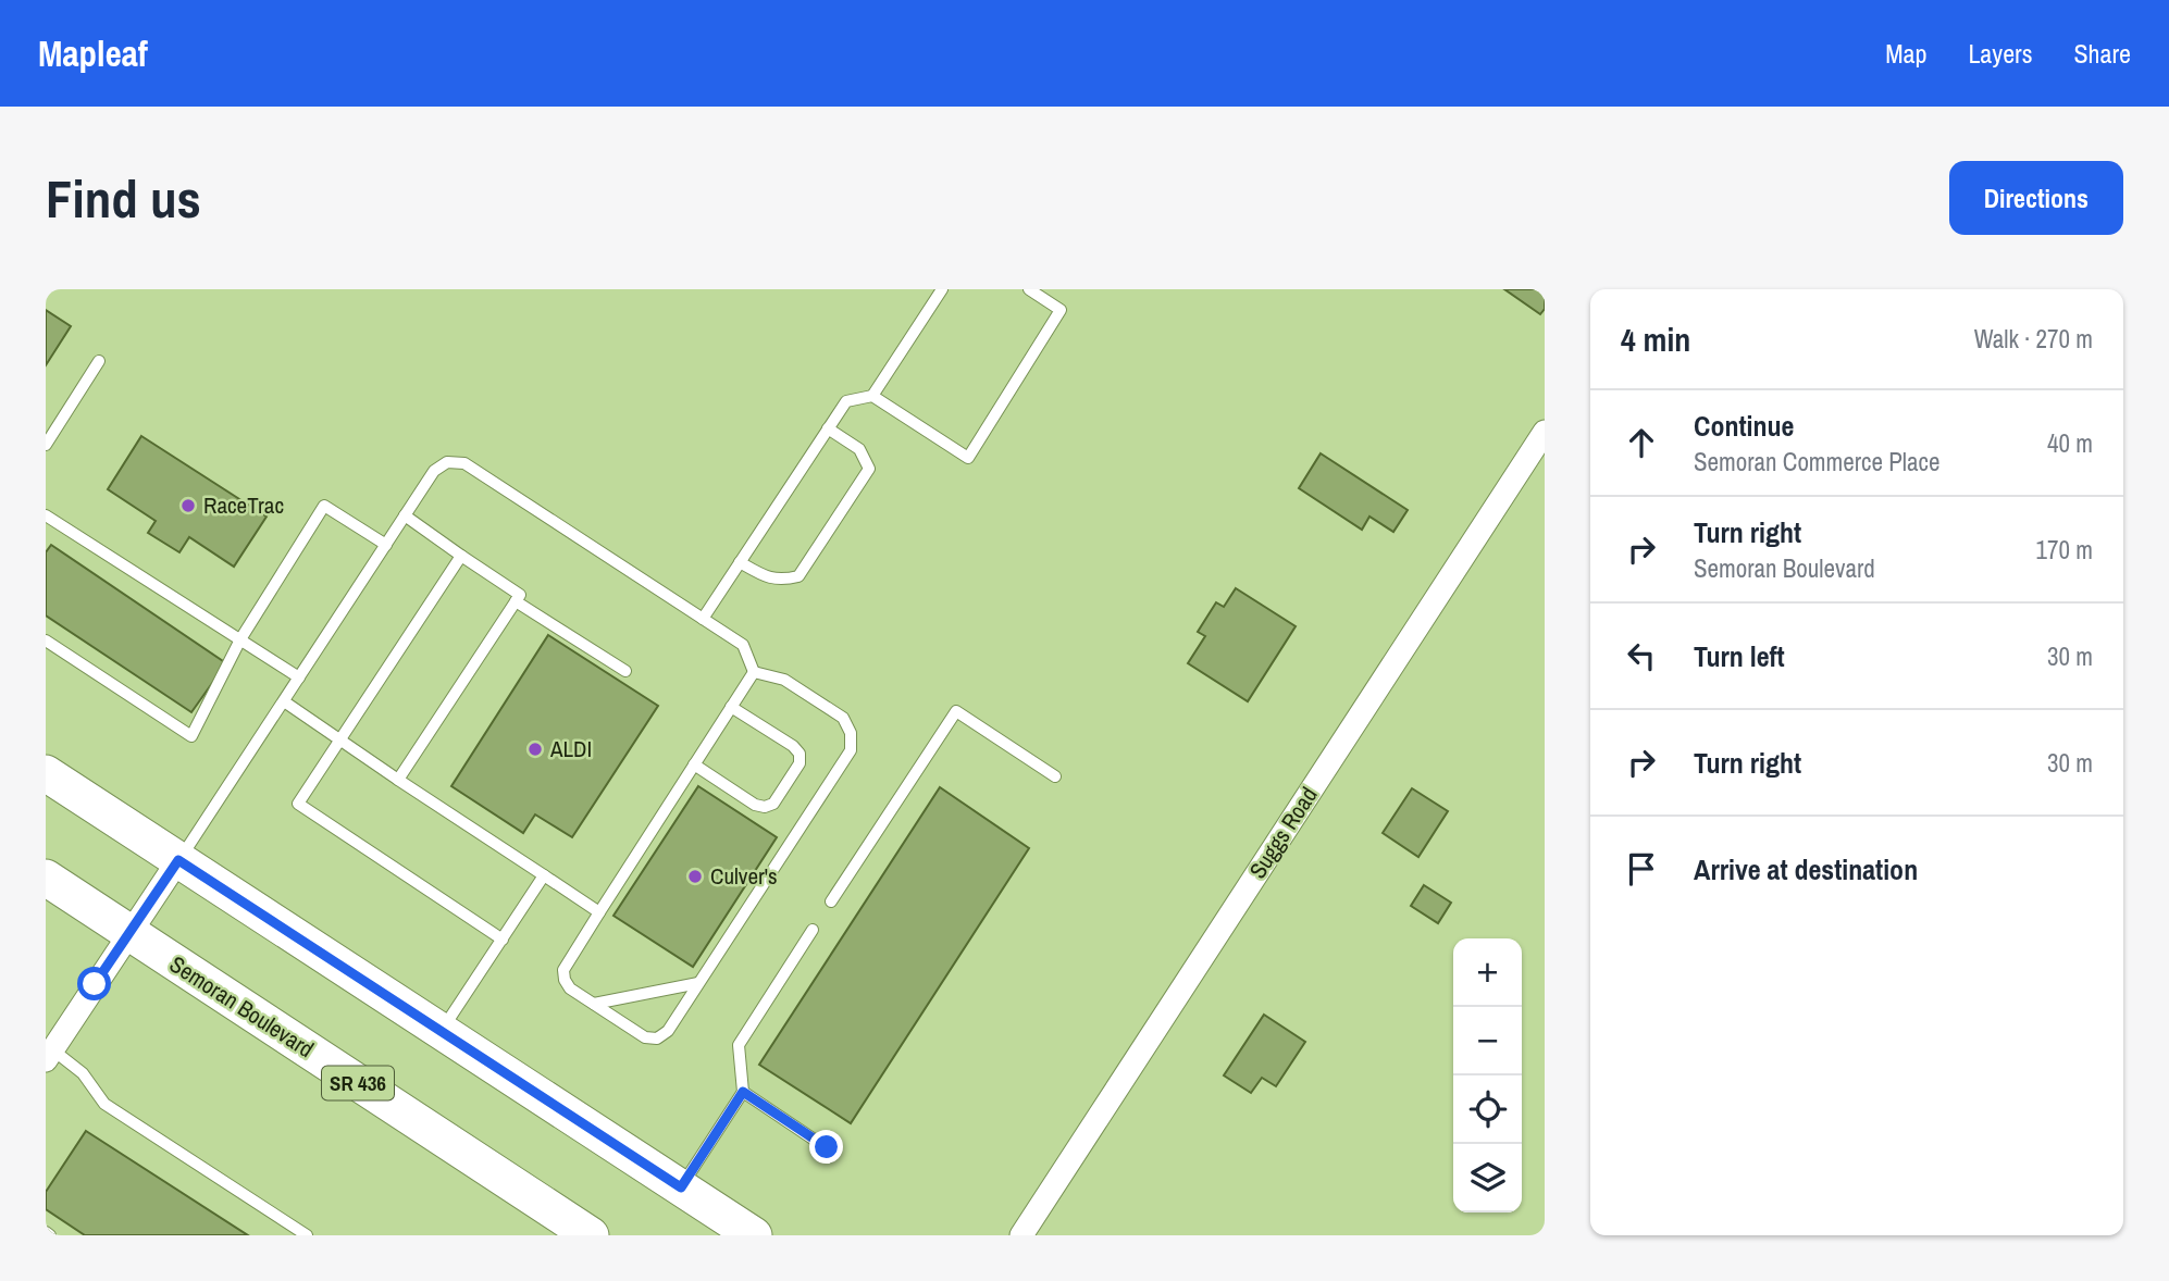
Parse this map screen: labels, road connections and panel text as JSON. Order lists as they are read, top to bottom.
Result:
{
  "streets": {
    "main road": ["Semoran Boulevard", "SR 436"],
    "street": ["Suggs Road"]
  },
  "places": ["RaceTrac", "ALDI", "Culver's"],
  "page": {
    "header": "Mapleaf",
    "nav": ["Map", "Layers", "Share"],
    "buttons": "Directions",
    "title": "Find us",
    "heading": ["4 min", "Walk · 270 m"],
    "list": [
      ["Continue", "Semoran Commerce Place", "40 m"],
      ["Turn right", "Semoran Boulevard", "170 m"],
      ["Turn left", "30 m"],
      ["Turn right", "30 m"],
      "Arrive at destination"
    ],
    "map_buttons": ["+", "−"]
  }
}
